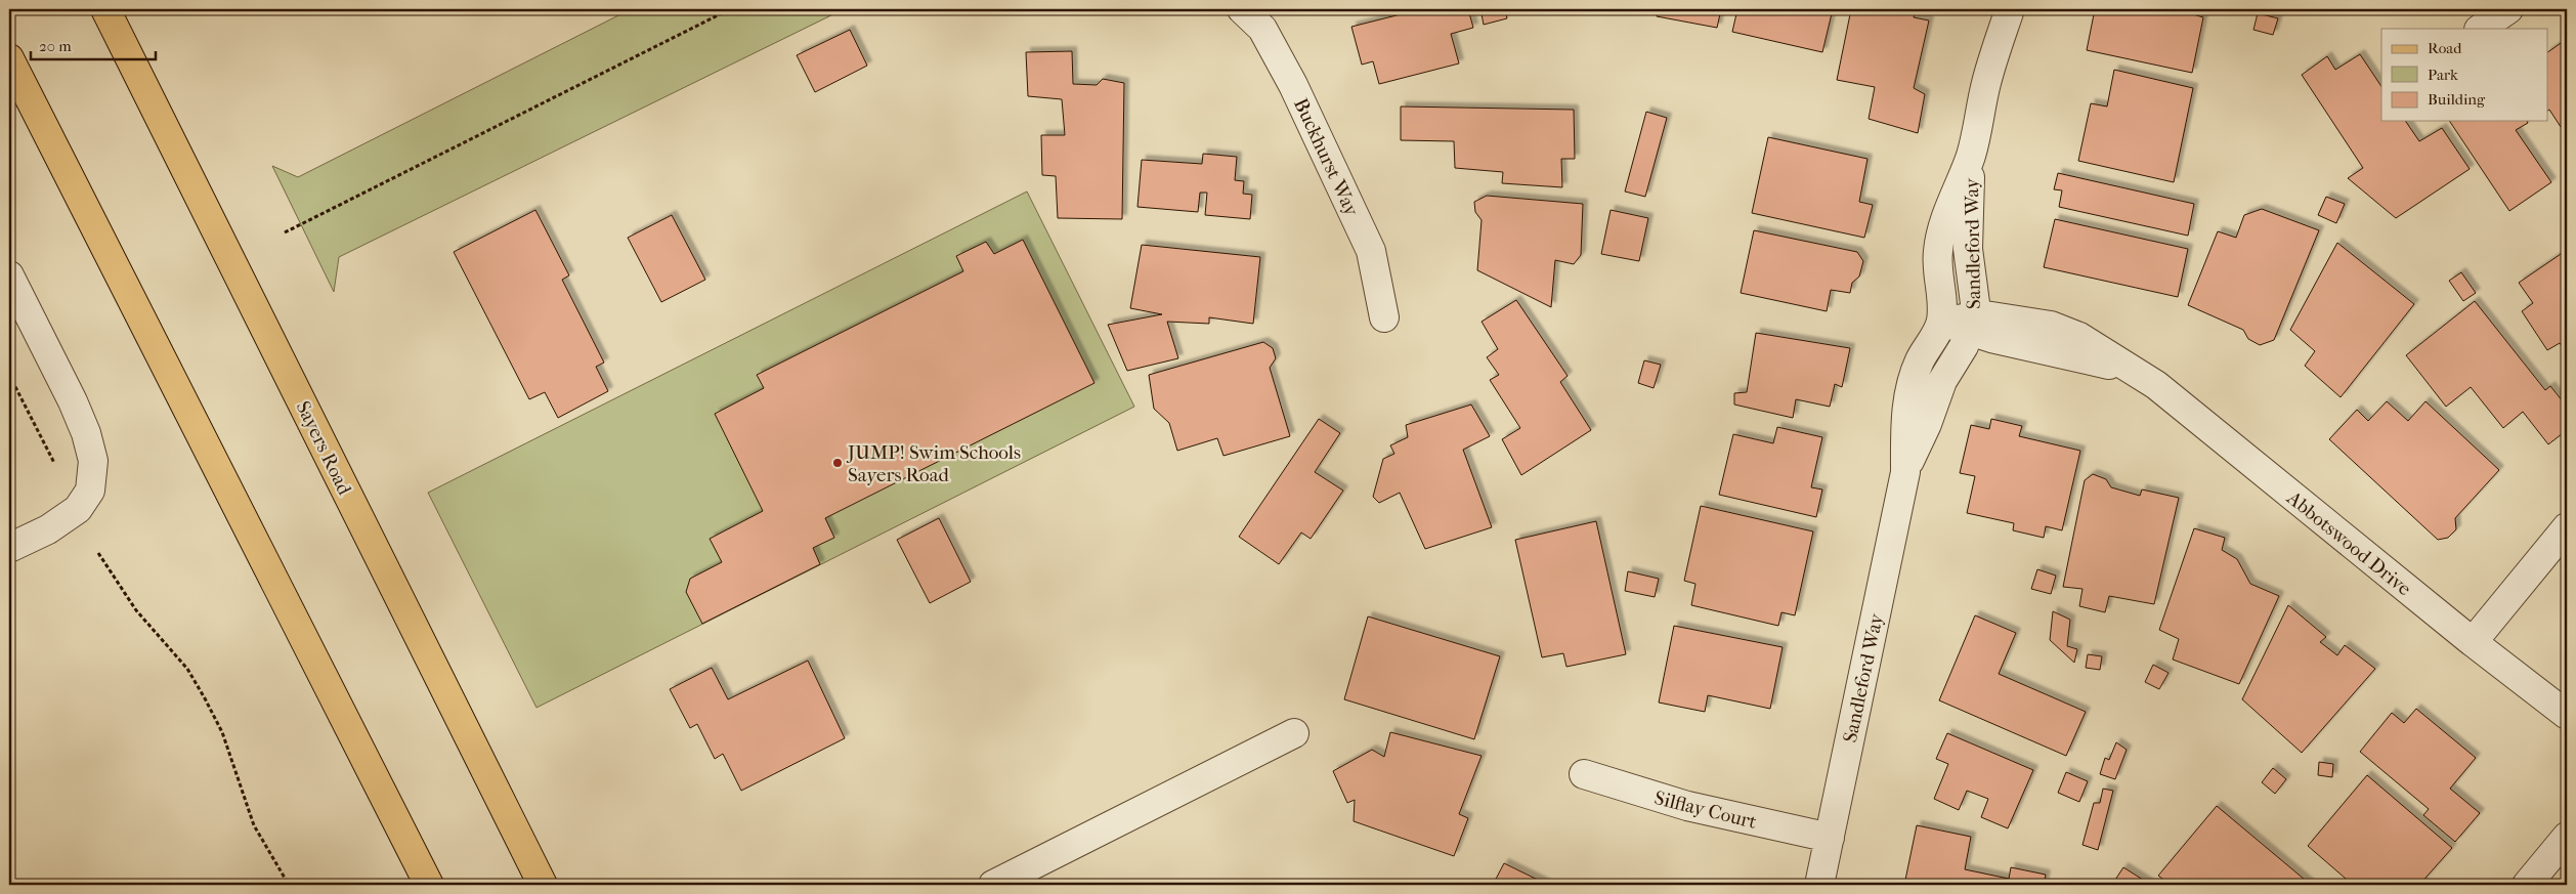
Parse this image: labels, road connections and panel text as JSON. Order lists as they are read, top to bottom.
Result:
{
  "streets": {
    "main road": ["Sayers Road"],
    "street": [
      "Buckhurst Way",
      "Sandleford Way",
      "Abbotswood Drive",
      "Silflay Court"
    ]
  },
  "crossings": [
    ["Sandleford Way", "Abbotswood Drive"],
    ["Sandleford Way", "Silflay Court"]
  ],
  "places": ["JUMP! Swim Schools Sayers Road"],
  "legend": ["Road", "Park", "Building"],
  "scale_bar": "20 m"
}
